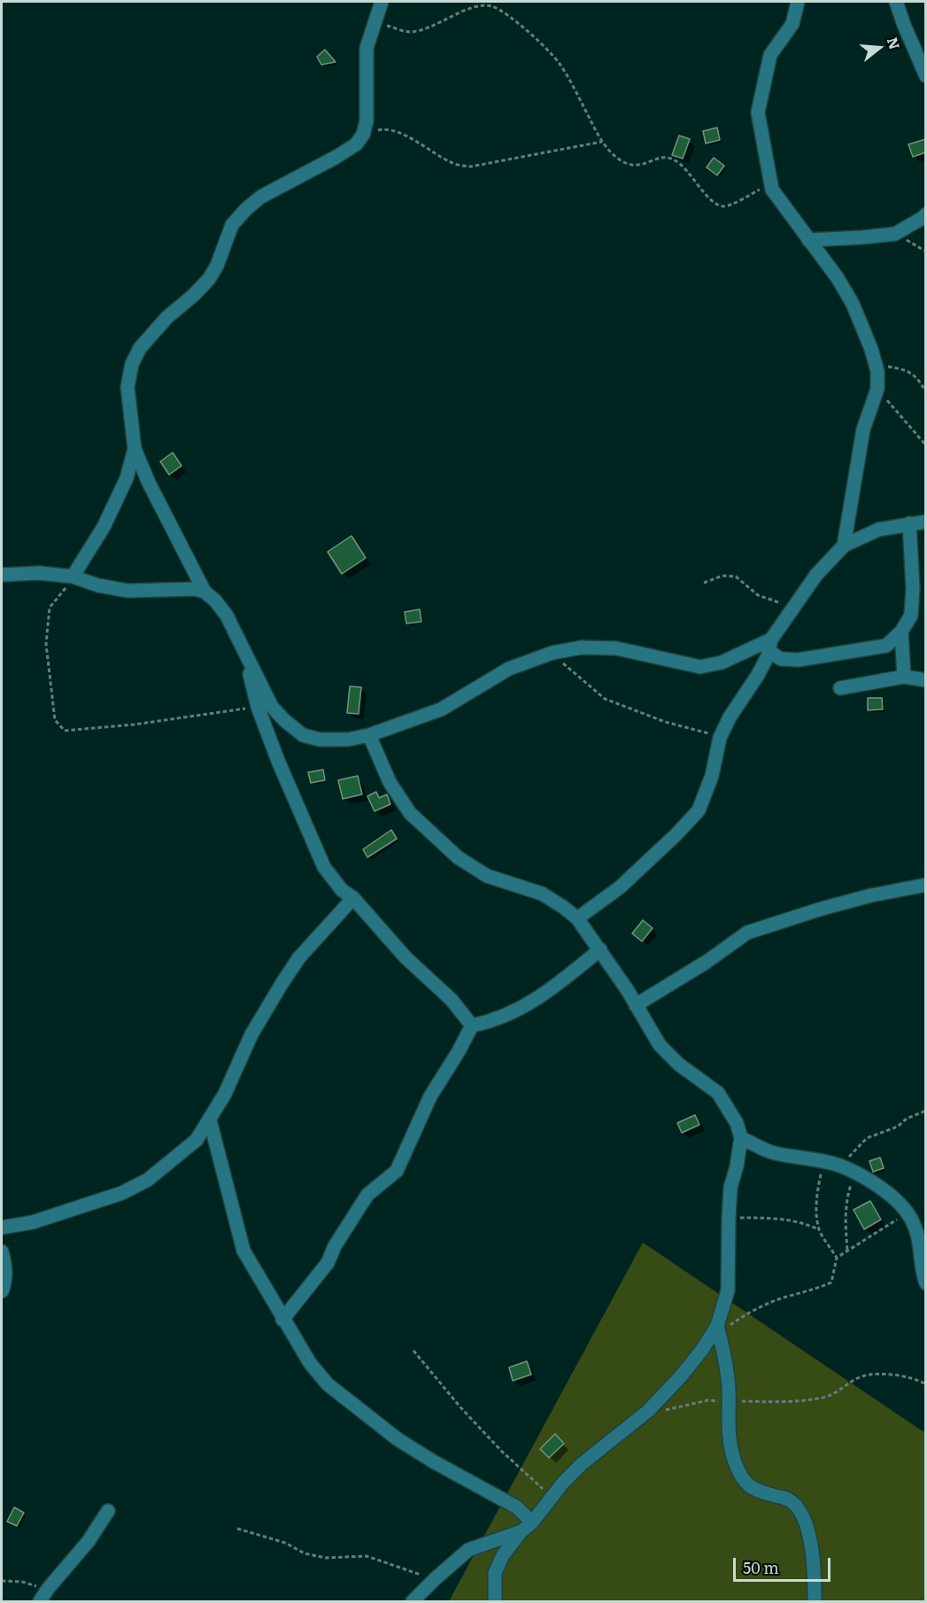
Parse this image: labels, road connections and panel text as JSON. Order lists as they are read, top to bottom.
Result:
{
  "scale_bar": "50 m",
  "north": "right"
}
